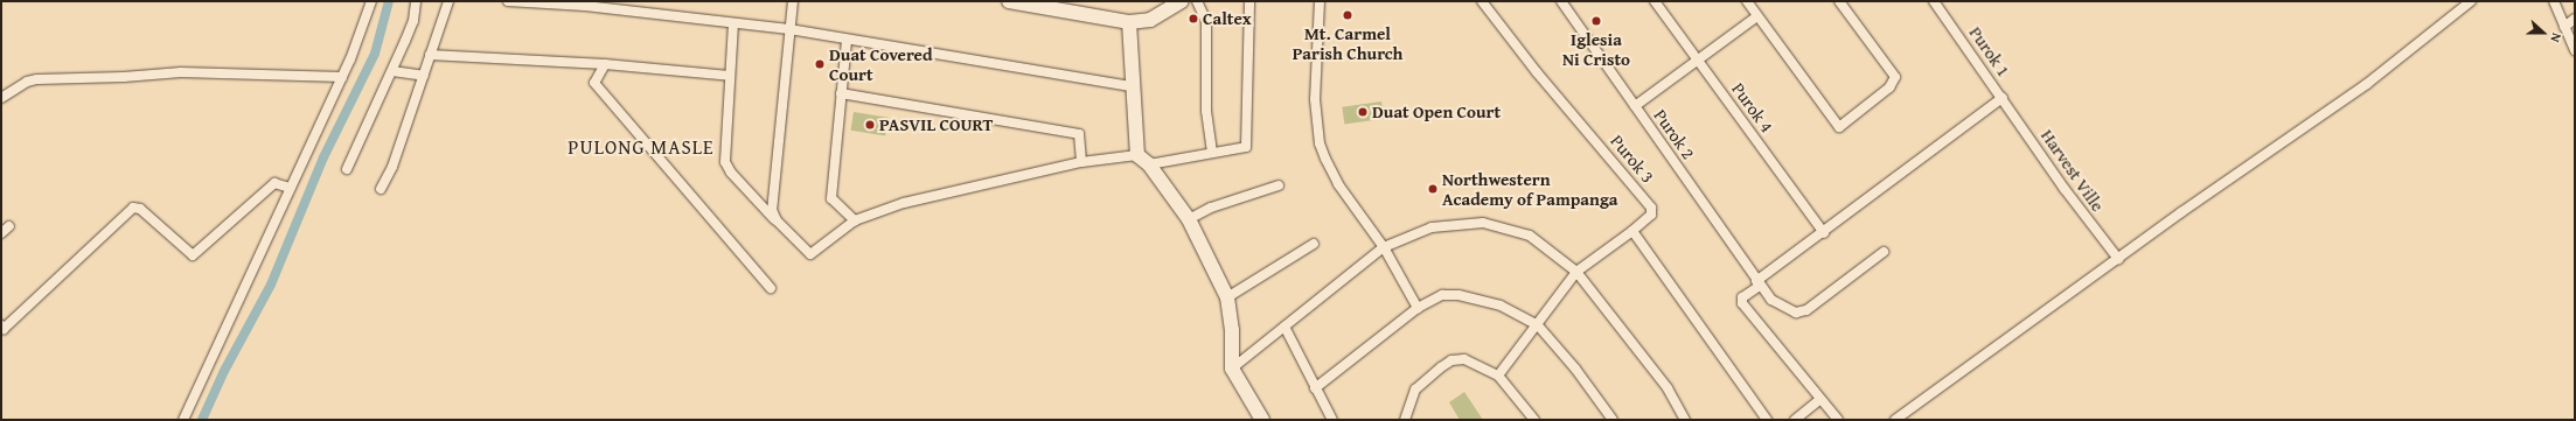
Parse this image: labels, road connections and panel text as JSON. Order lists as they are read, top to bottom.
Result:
{
  "streets": {
    "street": [
      "Purok 1",
      "Purok 4",
      "Purok 2",
      "Purok 3",
      "Harvest Ville"
    ]
  },
  "crossings": [
    ["Purok 1", "Harvest Ville"]
  ],
  "districts": ["PULONG MASLE"],
  "places": [
    "Mt. Carmel Parish Church",
    "Caltex",
    "Iglesia Ni Cristo",
    "Duat Covered Court",
    "Duat Open Court",
    "PASVIL COURT",
    "Northwestern Academy of Pampanga"
  ],
  "north": "right"
}
